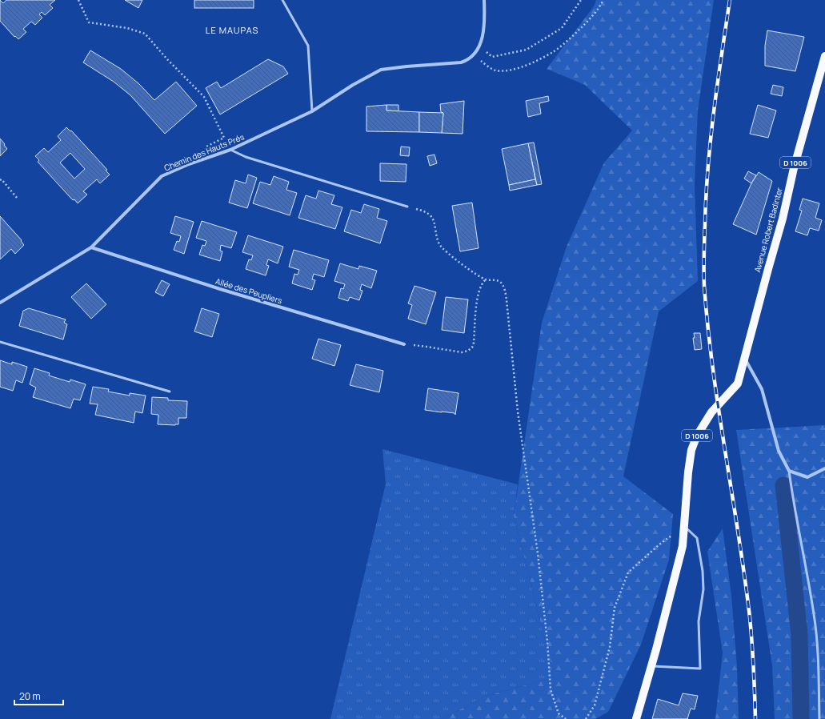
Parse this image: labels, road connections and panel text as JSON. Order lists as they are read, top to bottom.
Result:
{
  "streets": {
    "main road": ["D 1006", "Avenue Robert Badinter"],
    "street": ["Chemin des Hauts Prés", "Allée des Peupliers"]
  },
  "crossings": [
    ["Chemin des Hauts Prés", "Allée des Peupliers"],
    ["D 1006", "Avenue Robert Badinter"]
  ],
  "districts": ["LE MAUPAS"],
  "scale_bar": "20 m"
}
